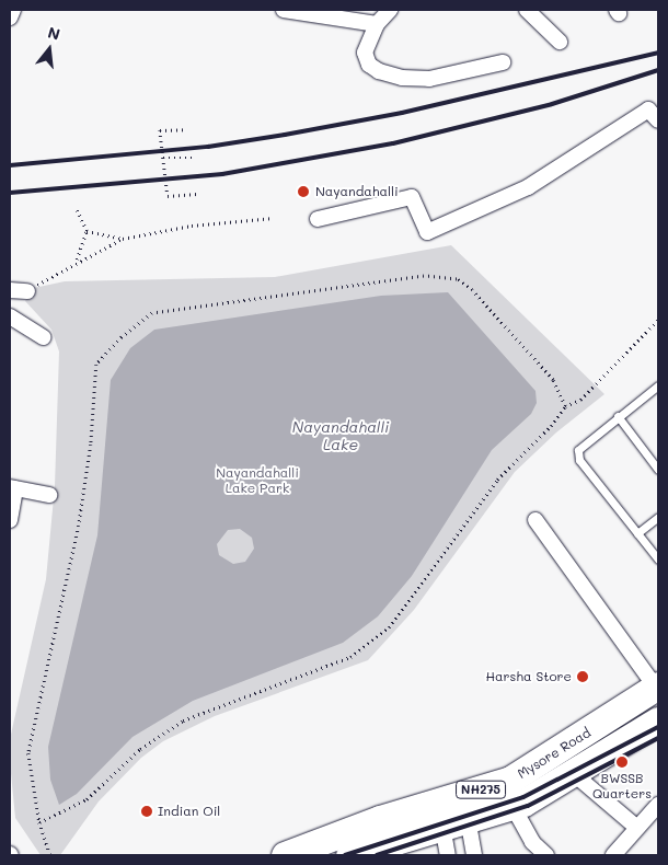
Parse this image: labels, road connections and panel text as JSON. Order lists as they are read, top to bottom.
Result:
{
  "streets": {
    "highway": ["Mysore Road", "NH275"]
  },
  "water": ["Nayandahalli Lake"],
  "parks": ["Nayandahalli Lake Park"],
  "places": [
    "Nayandahalli",
    "Harsha Store",
    "BWSSB Quarters",
    "Indian Oil"
  ],
  "north": "top"
}
